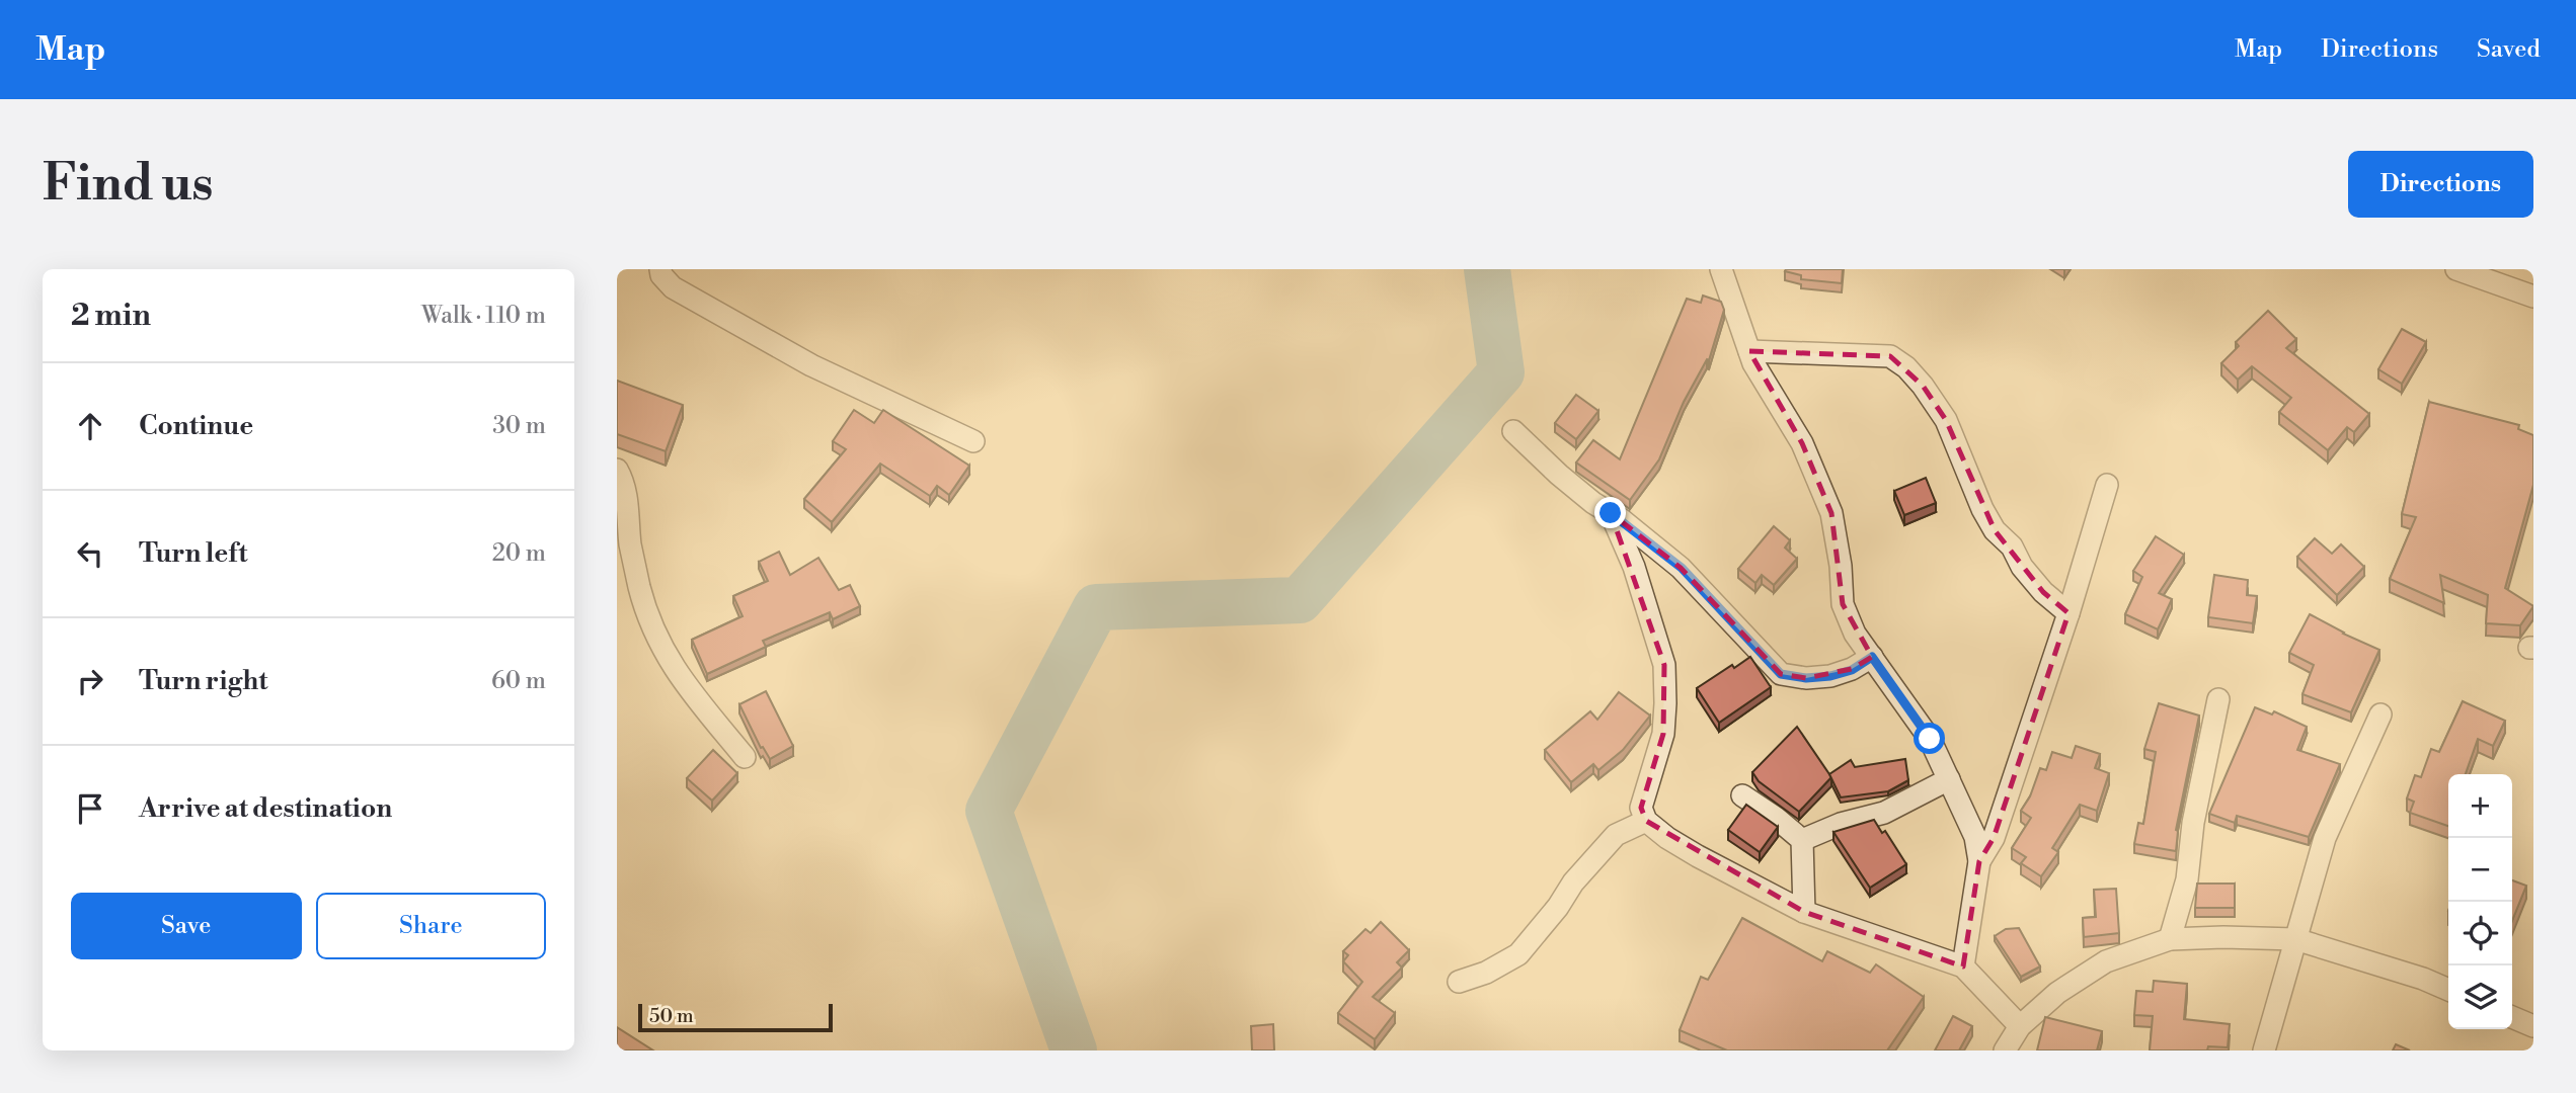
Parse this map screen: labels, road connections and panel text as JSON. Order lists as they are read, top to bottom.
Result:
{
  "scale_bar": "50 m",
  "page": {
    "header": "Map",
    "nav": ["Map", "Directions", "Saved"],
    "buttons": [
      "Directions",
      ["Save", "Share"]
    ],
    "title": "Find us",
    "heading": ["2 min", "Walk · 110 m"],
    "list": [
      ["Continue", "30 m"],
      ["Turn left", "20 m"],
      ["Turn right", "60 m"],
      "Arrive at destination"
    ],
    "map_buttons": ["+", "−"],
    "scale": "50 m"
  }
}
